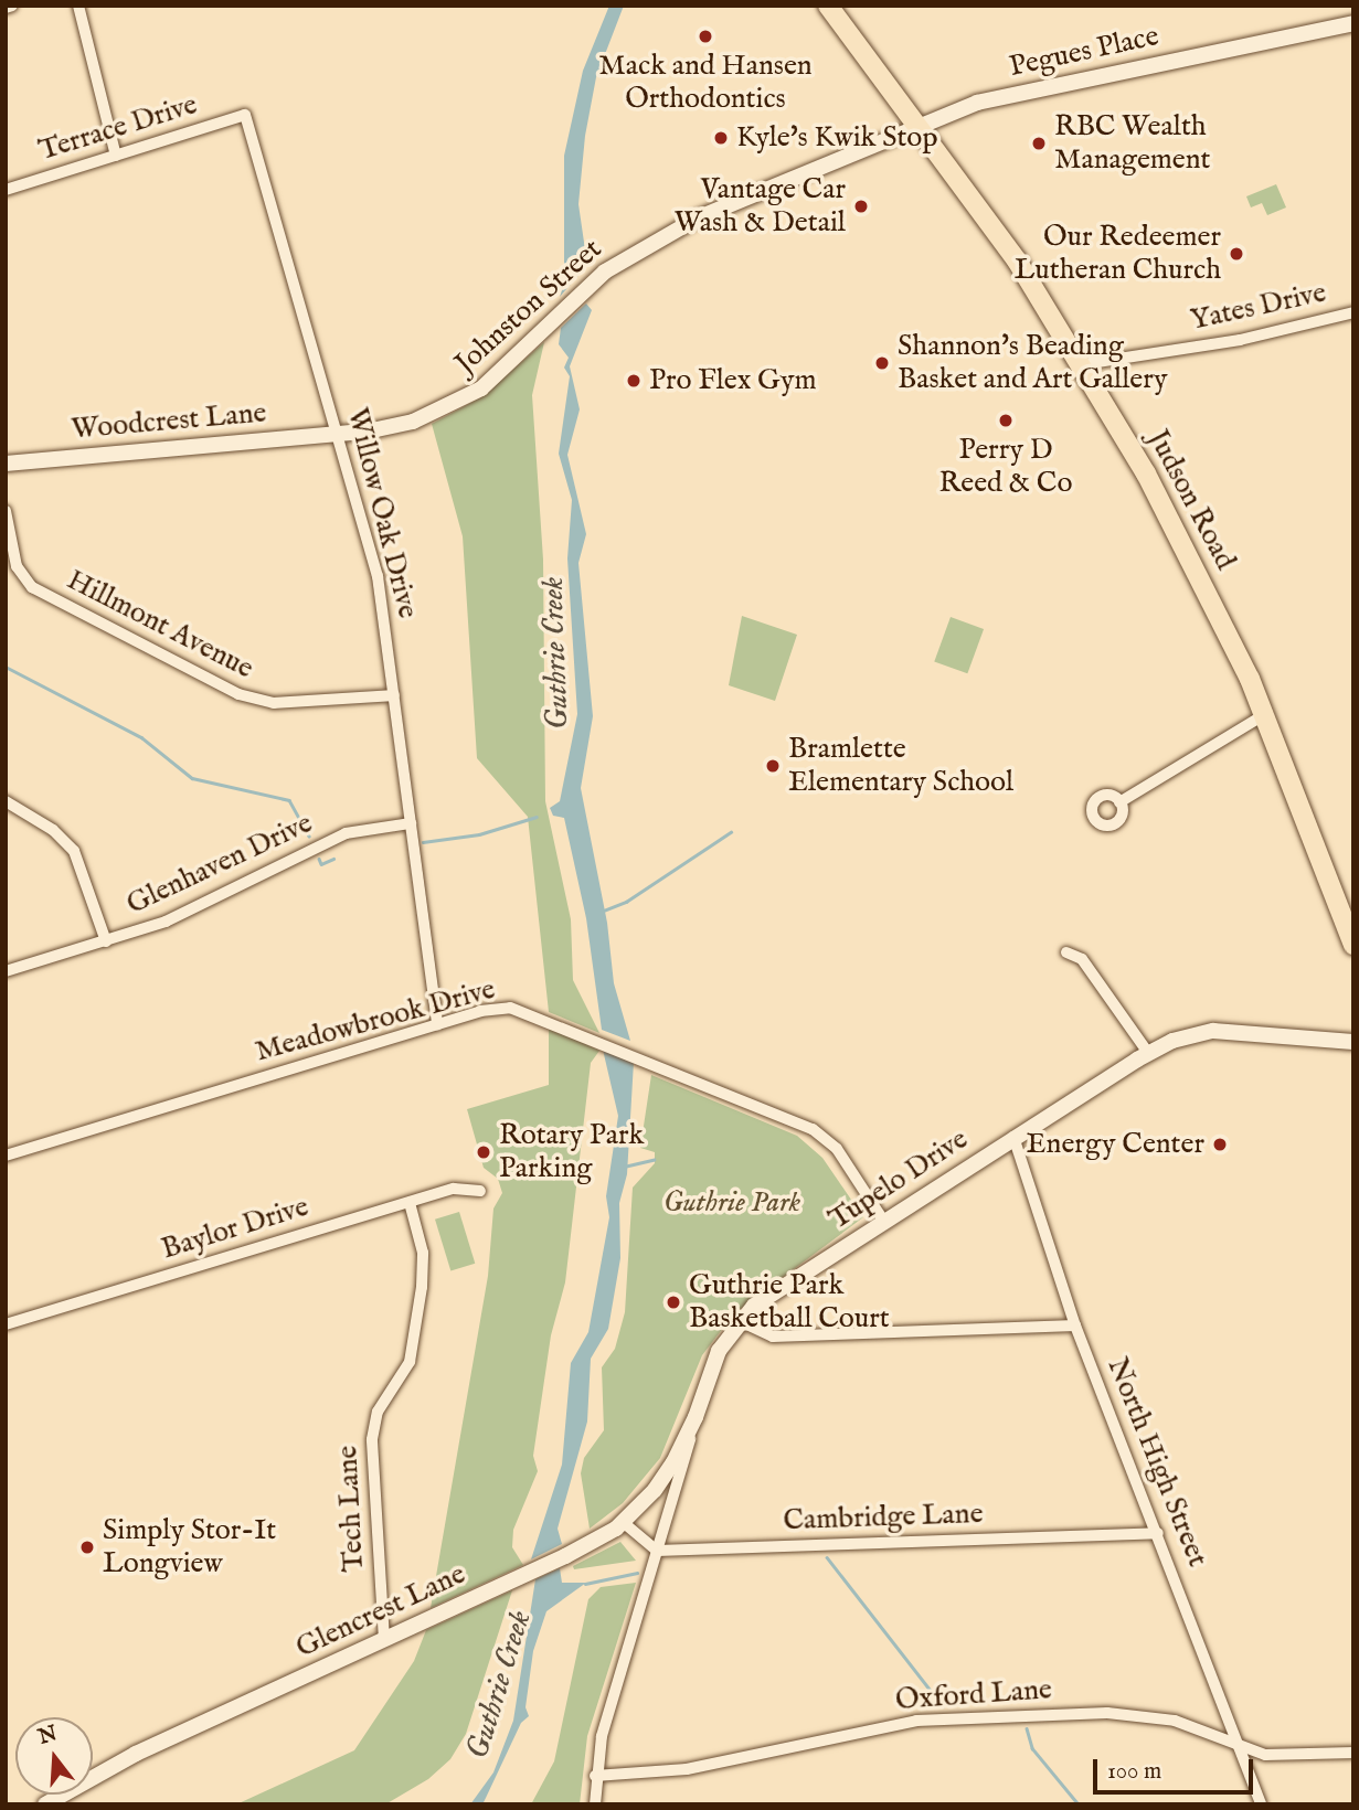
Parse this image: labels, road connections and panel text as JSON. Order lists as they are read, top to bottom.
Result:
{
  "streets": {
    "main road": ["Judson Road"],
    "street": [
      "Pegues Place",
      "Terrace Drive",
      "Johnston Street",
      "Yates Drive",
      "Woodcrest Lane",
      "Willow Oak Drive",
      "Hillmont Avenue",
      "Glenhaven Drive",
      "Meadowbrook Drive",
      "Tupelo Drive",
      "Baylor Drive",
      "North High Street",
      "Tech Lane",
      "Cambridge Lane",
      "Glencrest Lane",
      "Oxford Lane"
    ]
  },
  "crossings": [
    ["Pegues Place", "Johnston Street"],
    ["Pegues Place", "Judson Road"],
    ["Terrace Drive", "Willow Oak Drive"],
    ["Johnston Street", "Woodcrest Lane"],
    ["Johnston Street", "Judson Road"],
    ["Johnston Street", "Willow Oak Drive"],
    ["Yates Drive", "Judson Road"],
    ["Woodcrest Lane", "Willow Oak Drive"],
    ["Willow Oak Drive", "Hillmont Avenue"],
    ["Willow Oak Drive", "Glenhaven Drive"],
    ["Willow Oak Drive", "Meadowbrook Drive"],
    ["Meadowbrook Drive", "Tupelo Drive"],
    ["Tupelo Drive", "North High Street"],
    ["Tupelo Drive", "Cambridge Lane"],
    ["Tupelo Drive", "Glencrest Lane"],
    ["Tupelo Drive", "Oxford Lane"],
    ["Baylor Drive", "Tech Lane"],
    ["North High Street", "Cambridge Lane"],
    ["North High Street", "Oxford Lane"],
    ["Tech Lane", "Glencrest Lane"]
  ],
  "water": ["Guthrie Creek"],
  "parks": ["Guthrie Park"],
  "places": [
    "Mack and Hansen Orthodontics",
    "Kyle's Kwik Stop",
    "RBC Wealth Management",
    "Vantage Car Wash & Detail",
    "Our Redeemer Lutheran Church",
    "Shannon's Beading Basket and Art Gallery",
    "Pro Flex Gym",
    "Perry D Reed & Co",
    "Bramlette Elementary School",
    "Energy Center",
    "Rotary Park Parking",
    "Guthrie Park Basketball Court",
    "Simply Stor-It Longview"
  ],
  "scale_bar": "100 m",
  "north": "top"
}
